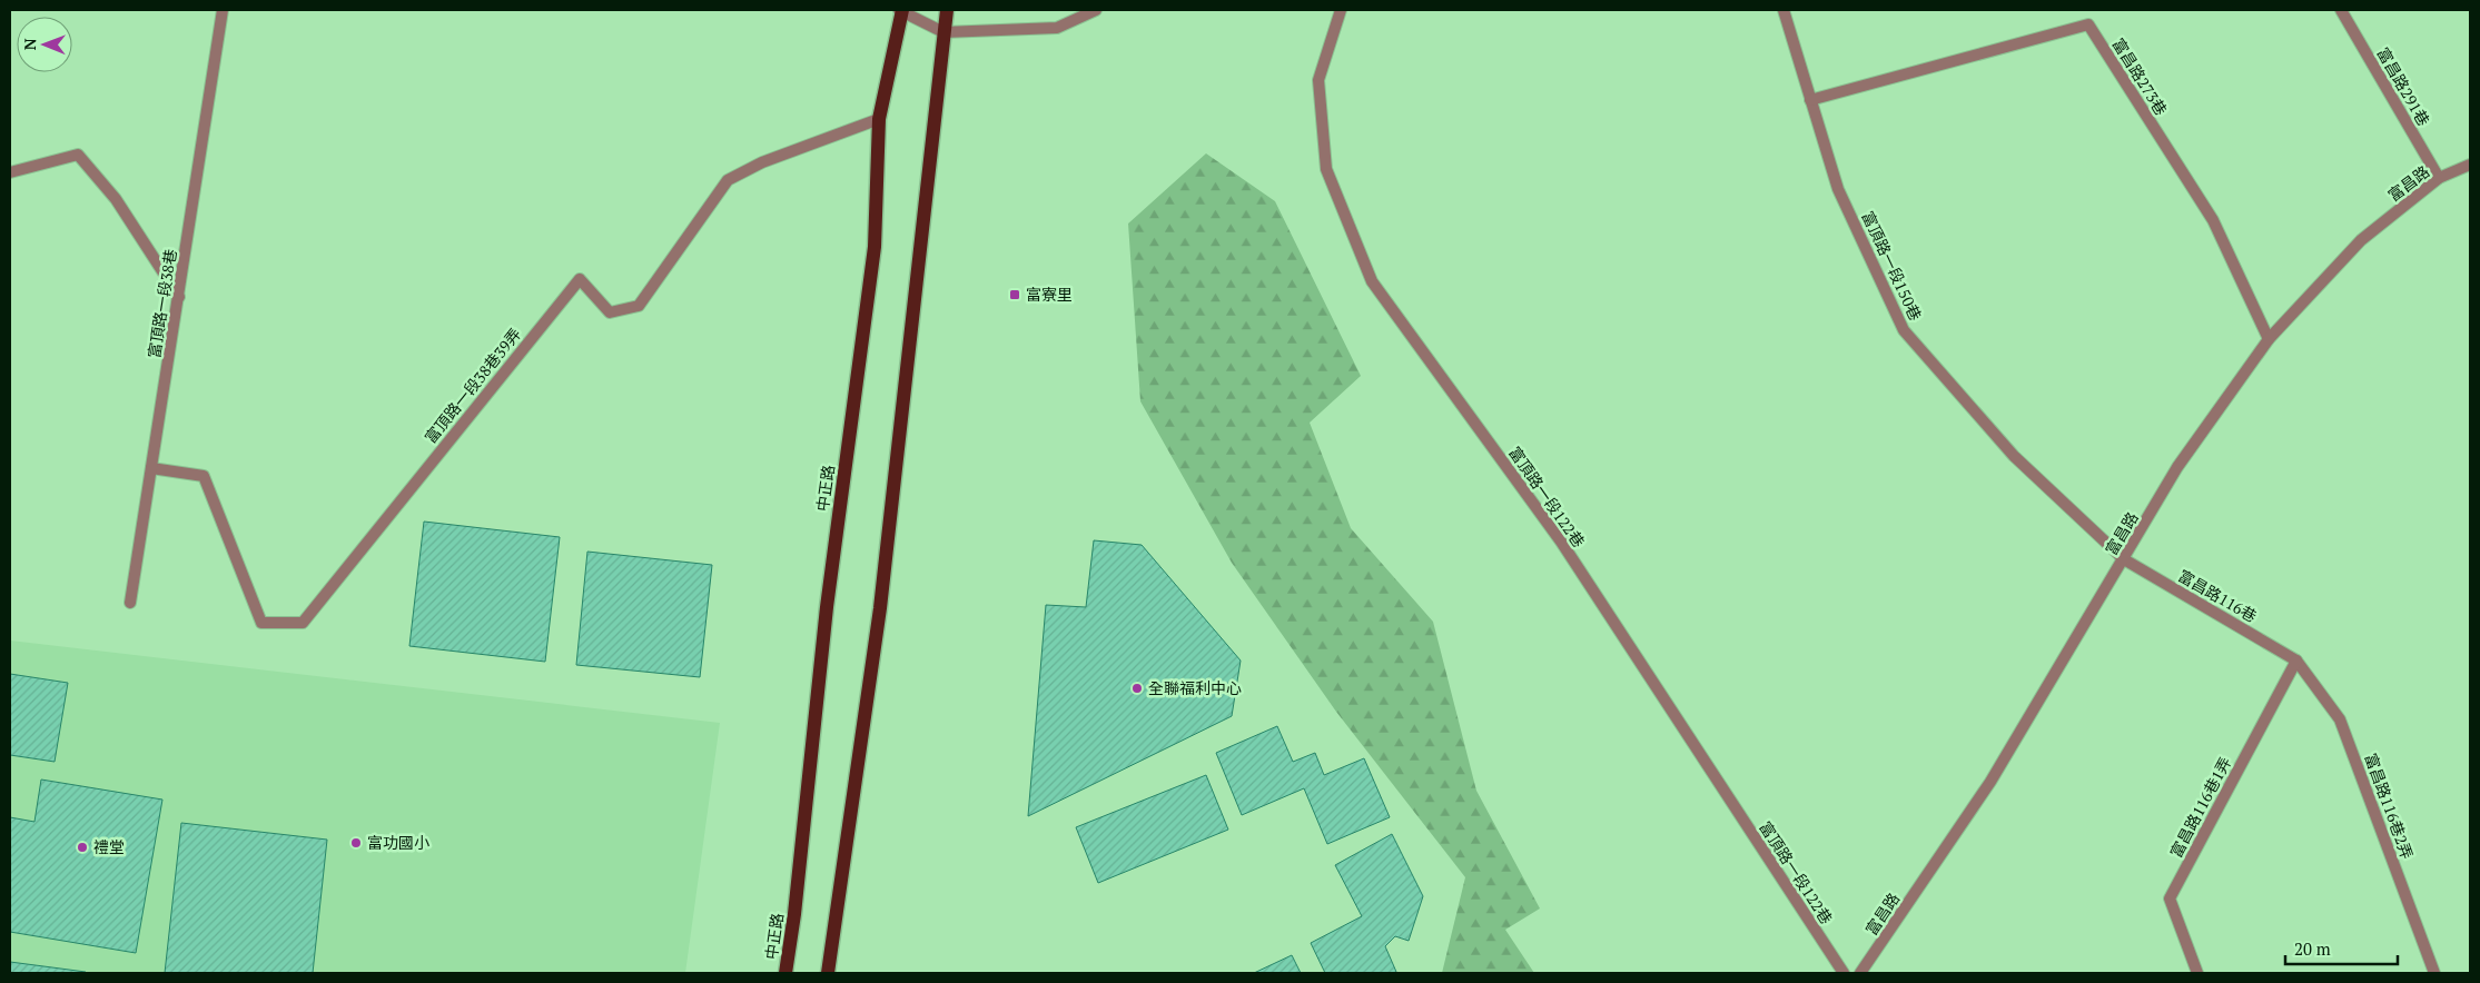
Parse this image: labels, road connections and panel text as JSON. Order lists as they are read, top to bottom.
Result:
{
  "streets": {
    "main road": ["中正路"],
    "street": [
      "富昌路273巷",
      "富昌路291巷",
      "富昌路",
      "富頂路一段150巷",
      "富頂路一段38巷",
      "富頂路一段38巷39弄",
      "富頂路一段122巷",
      "富昌路116巷",
      "富昌路116巷2弄",
      "富昌路116巷1弄"
    ]
  },
  "crossings": [
    ["富昌路273巷", "富昌路"],
    ["富昌路273巷", "富頂路一段150巷"],
    ["富昌路291巷", "富昌路"],
    ["富昌路", "富頂路一段150巷"],
    ["富昌路", "富昌路116巷"],
    ["富頂路一段150巷", "富昌路116巷"],
    ["富頂路一段38巷", "富頂路一段38巷39弄"],
    ["富頂路一段38巷39弄", "中正路"],
    ["富昌路116巷", "富昌路116巷2弄"],
    ["富昌路116巷", "富昌路116巷1弄"],
    ["富昌路116巷2弄", "富昌路116巷1弄"]
  ],
  "places": {
    "transit": ["富寮里"],
    "other": ["全聯福利中心", "富功國小", "禮堂"]
  },
  "scale_bar": "20 m",
  "north": "left"
}
